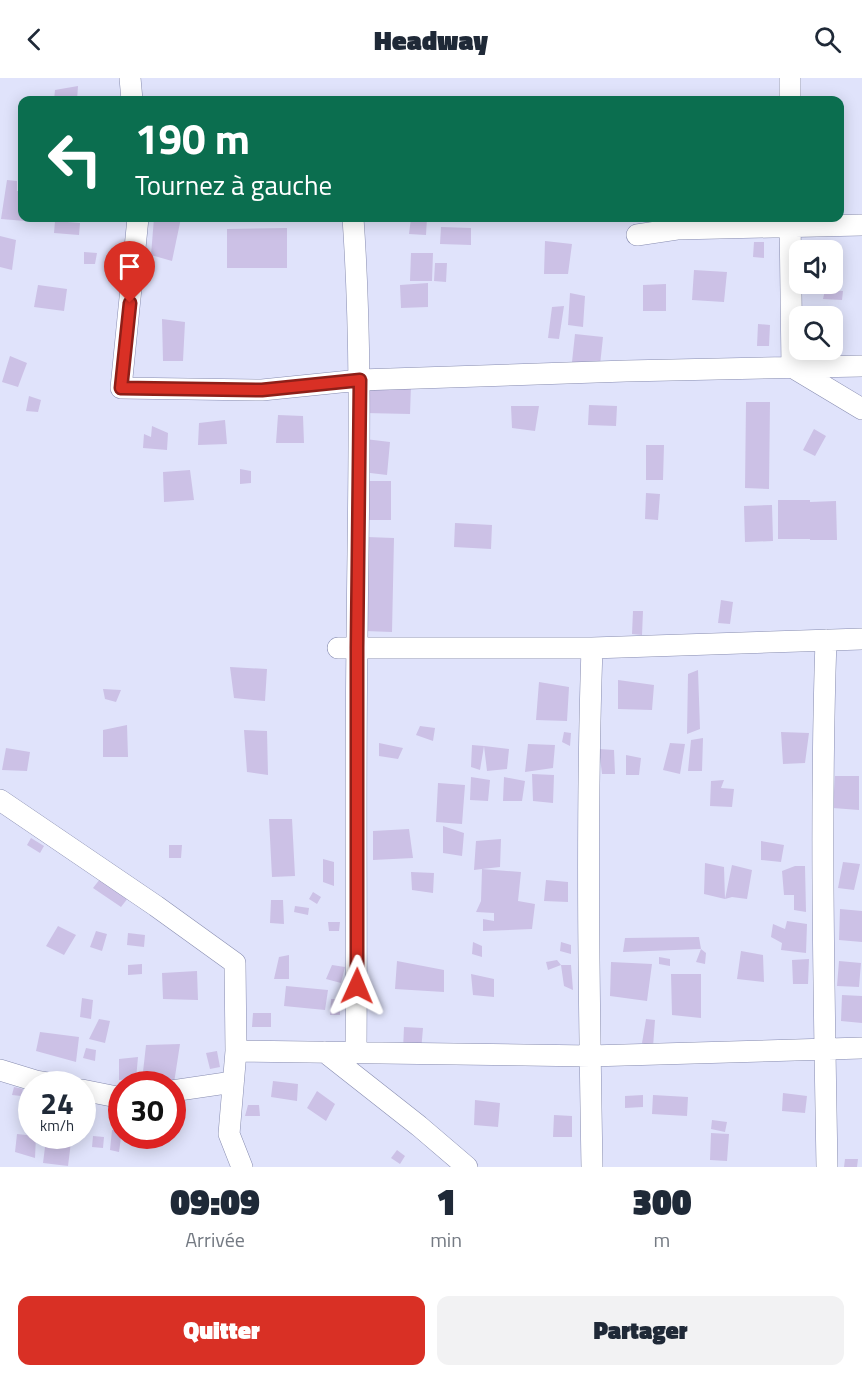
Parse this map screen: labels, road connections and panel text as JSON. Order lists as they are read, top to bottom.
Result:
{
  "page": {
    "header": "Headway",
    "turn": ["190 m", "Tournez à gauche"],
    "speed": "24 km/h",
    "limit": "30",
    "eta": [
      "09:09",
      "Arrivée",
      "1",
      "min",
      "300",
      "m"
    ],
    "buttons": ["Quitter", "Partager"]
  }
}
